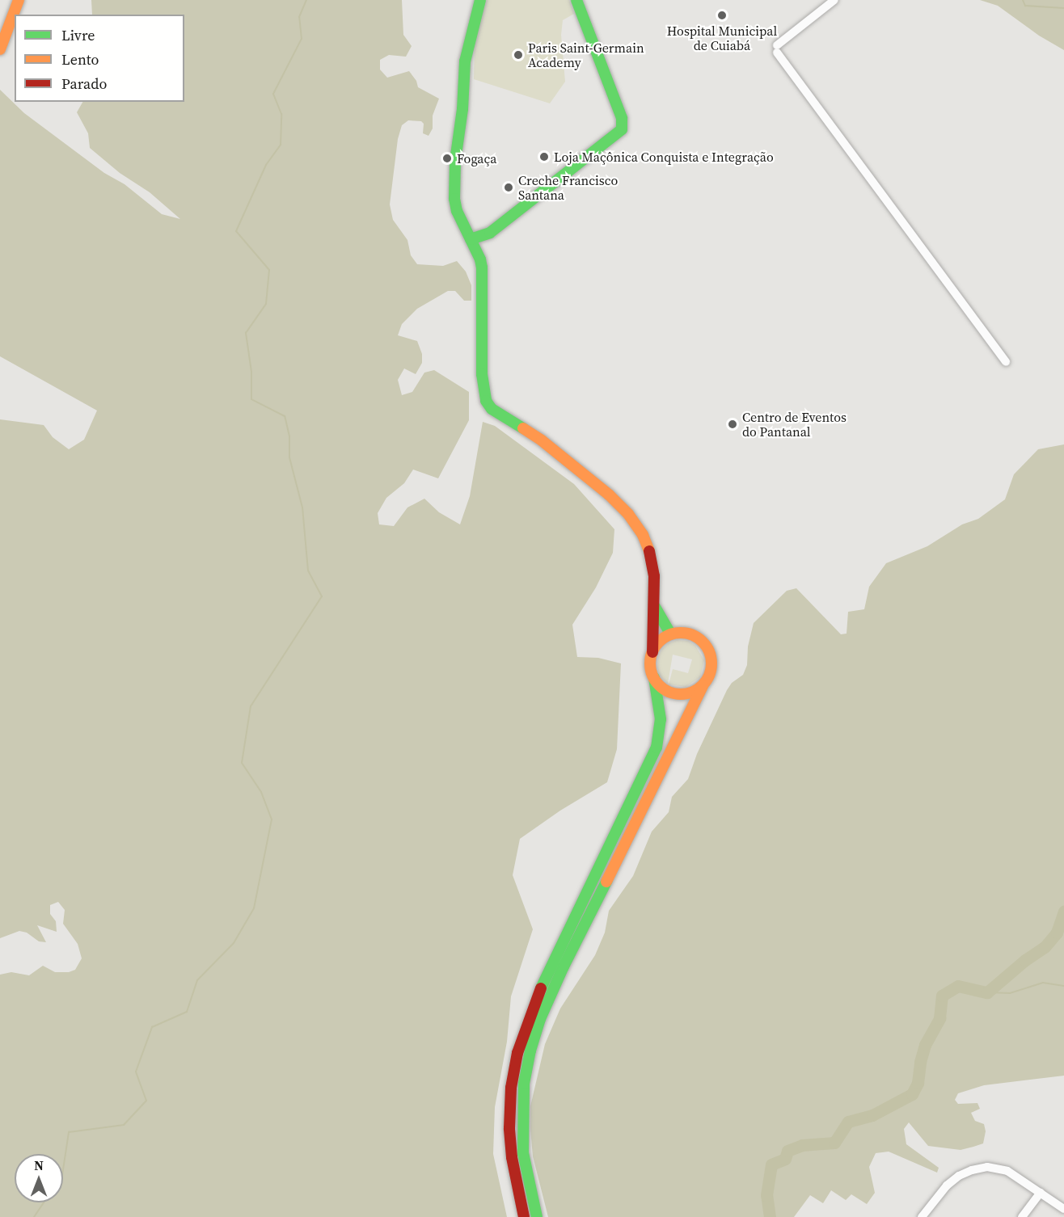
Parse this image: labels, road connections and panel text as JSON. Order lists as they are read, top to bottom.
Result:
{
  "places": [
    "Hospital Municipal de Cuiabá",
    "Paris Saint-Germain Academy",
    "Loja Maçônica Conquista e Integração",
    "Fogaça",
    "Creche Francisco Santana",
    "Centro de Eventos do Pantanal"
  ],
  "legend": ["Livre", "Lento", "Parado"],
  "north": "top"
}
